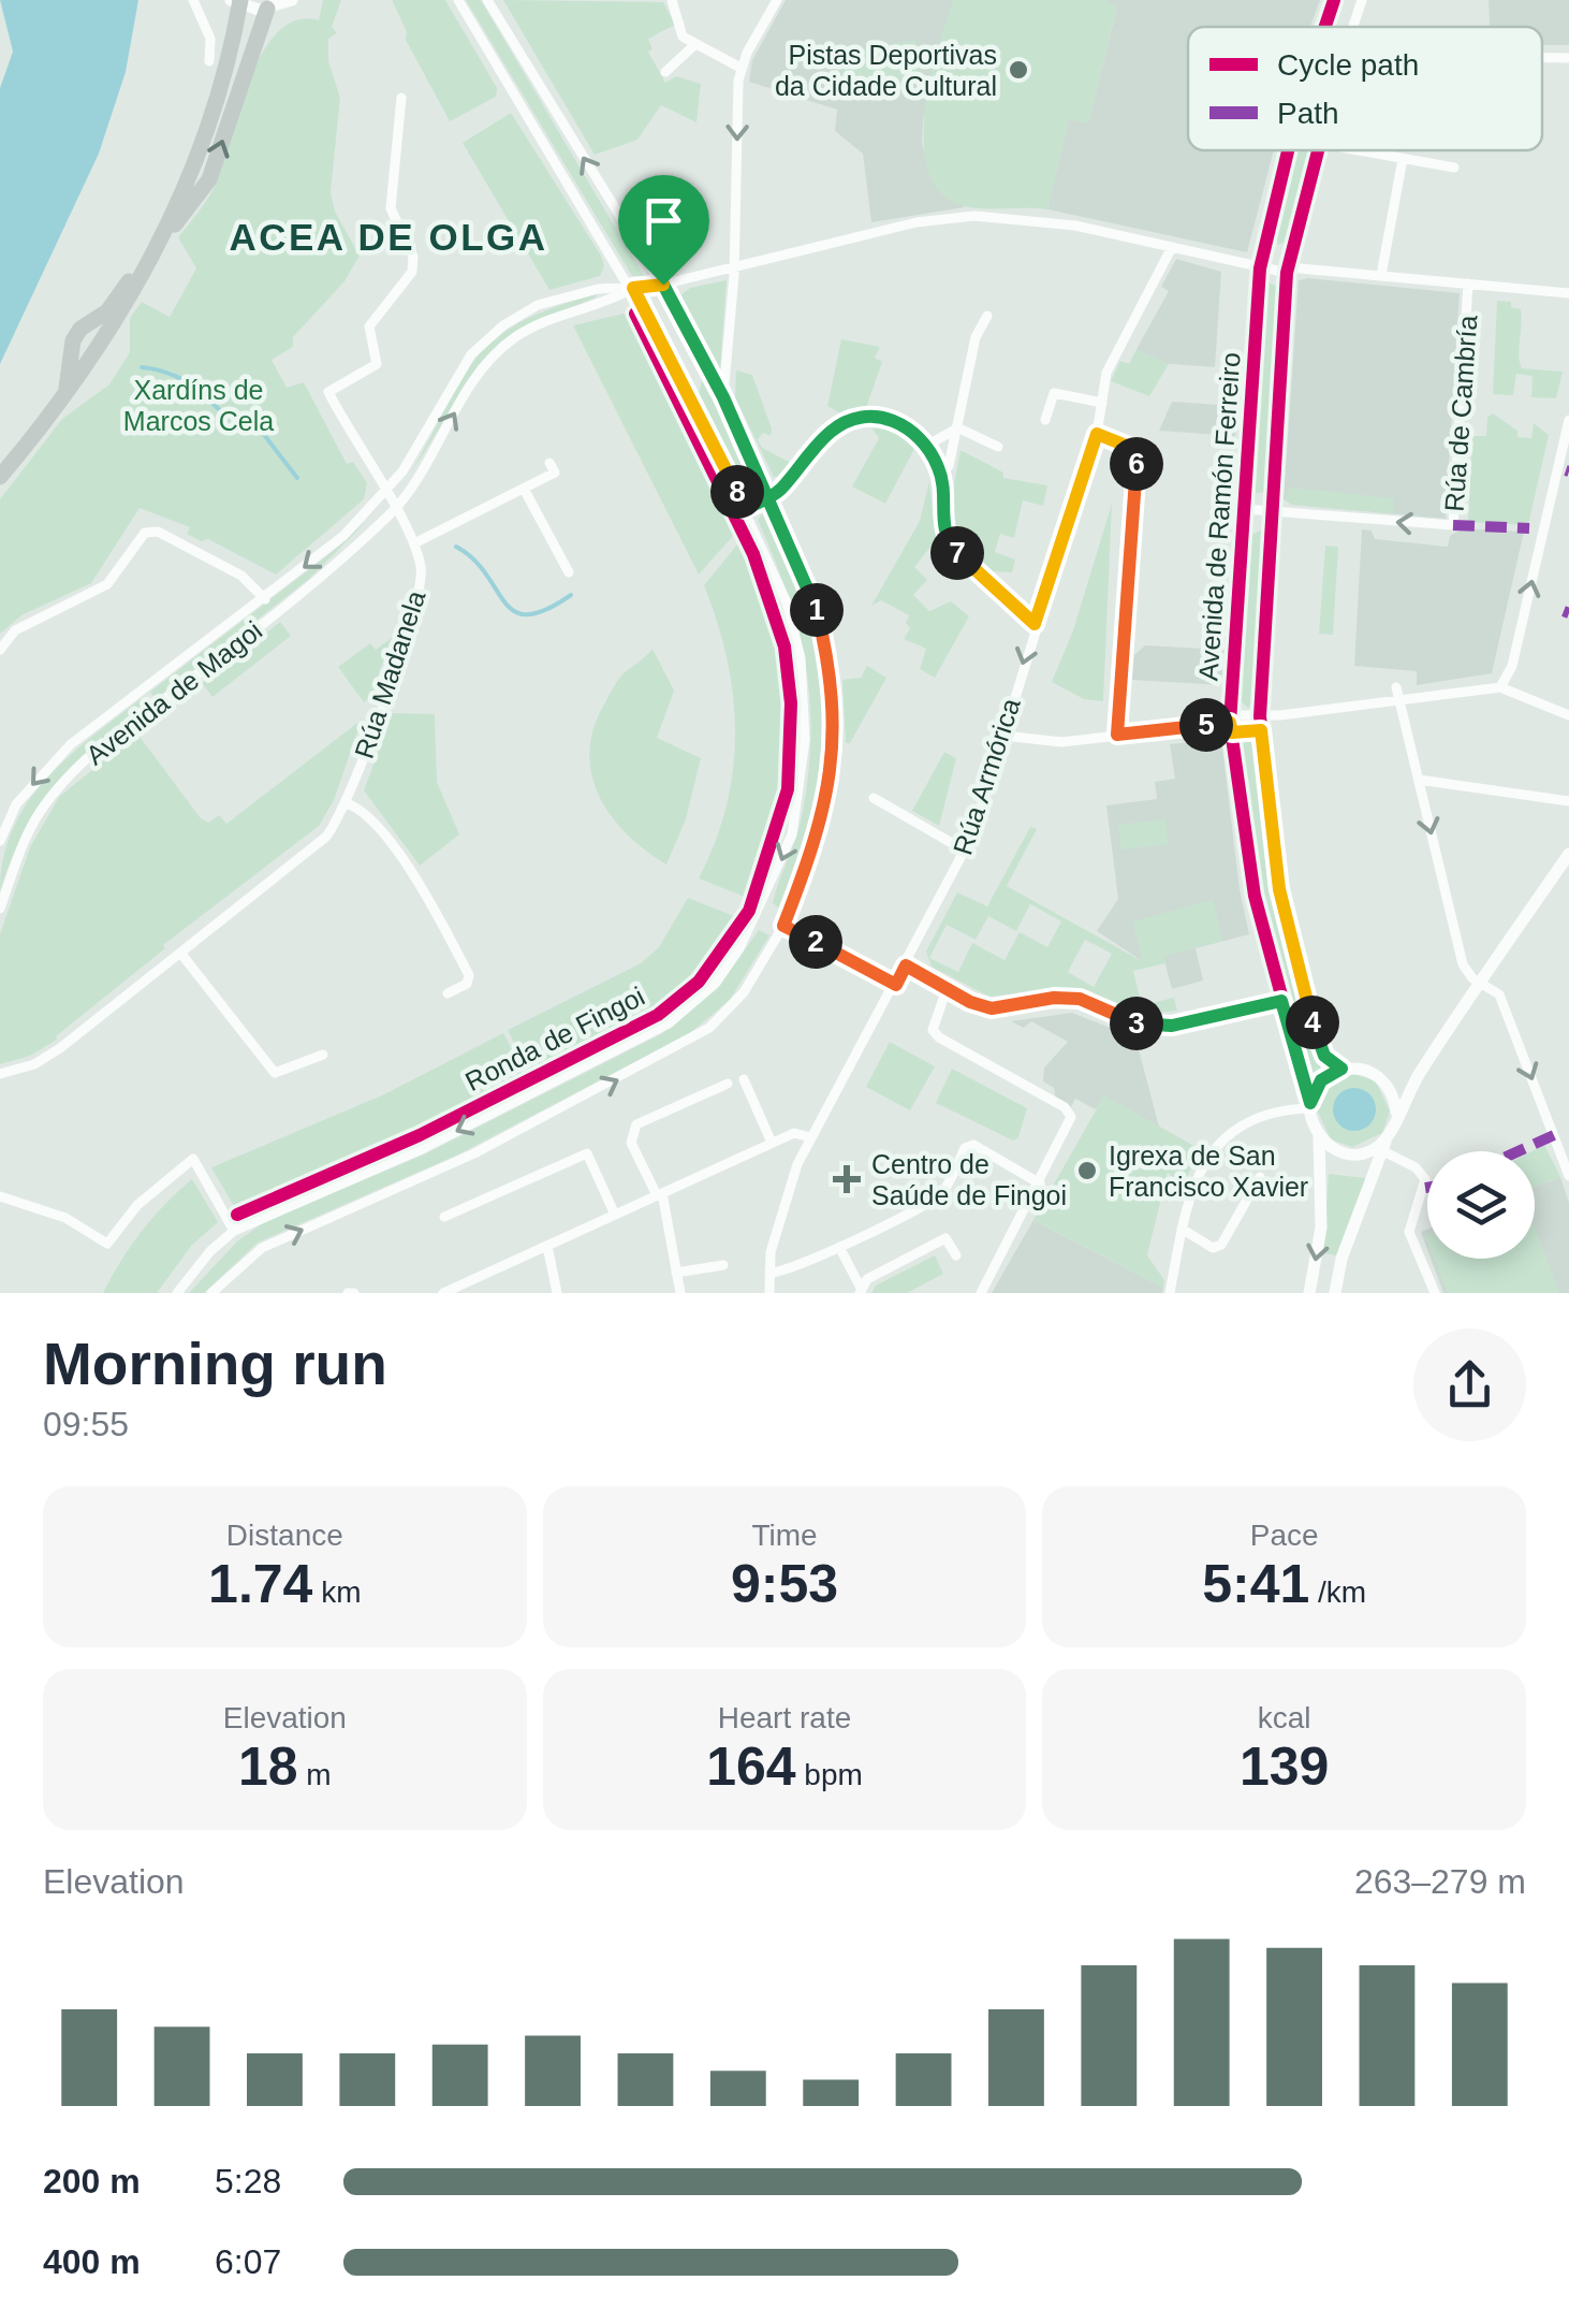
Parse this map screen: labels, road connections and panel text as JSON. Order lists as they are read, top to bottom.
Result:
{
  "streets": {
    "street": [
      "Rúa de Cambría",
      "Avenida de Ramón Ferreiro",
      "Rúa Madanela",
      "Avenida de Magoi",
      "Rúa Armórica",
      "Ronda de Fingoi"
    ]
  },
  "crossings": [
    ["Rúa de Cambría", "Avenida de Ramón Ferreiro"],
    ["Rúa Madanela", "Avenida de Magoi"],
    ["Avenida de Magoi", "Ronda de Fingoi"]
  ],
  "districts": ["ACEA DE OLGA"],
  "parks": ["Xardíns de Marcos Cela"],
  "places": {
    "other": ["Pistas Deportivas da Cidade Cultural", "Igrexa de San Francisco Xavier"],
    "health": ["Centro de Saúde de Fingoi"]
  },
  "legend": ["Cycle path", "Path"],
  "page": {
    "pins": [
      "6",
      "8",
      "7",
      "1",
      "5",
      "2",
      "4",
      "3"
    ],
    "heading": ["Morning run", "09:55"],
    "stats": [
      ["Distance", "1.74 km"],
      ["Time", "9:53"],
      ["Pace", "5:41 /km"],
      ["Elevation", "18 m"],
      ["Heart rate", "164 bpm"],
      ["kcal", "139"]
    ],
    "chart": ["Elevation", "263–279 m"],
    "list": [
      {
        "name": "200 m",
        "note": "5:28"
      },
      {
        "name": "400 m",
        "note": "6:07"
      }
    ]
  }
}
